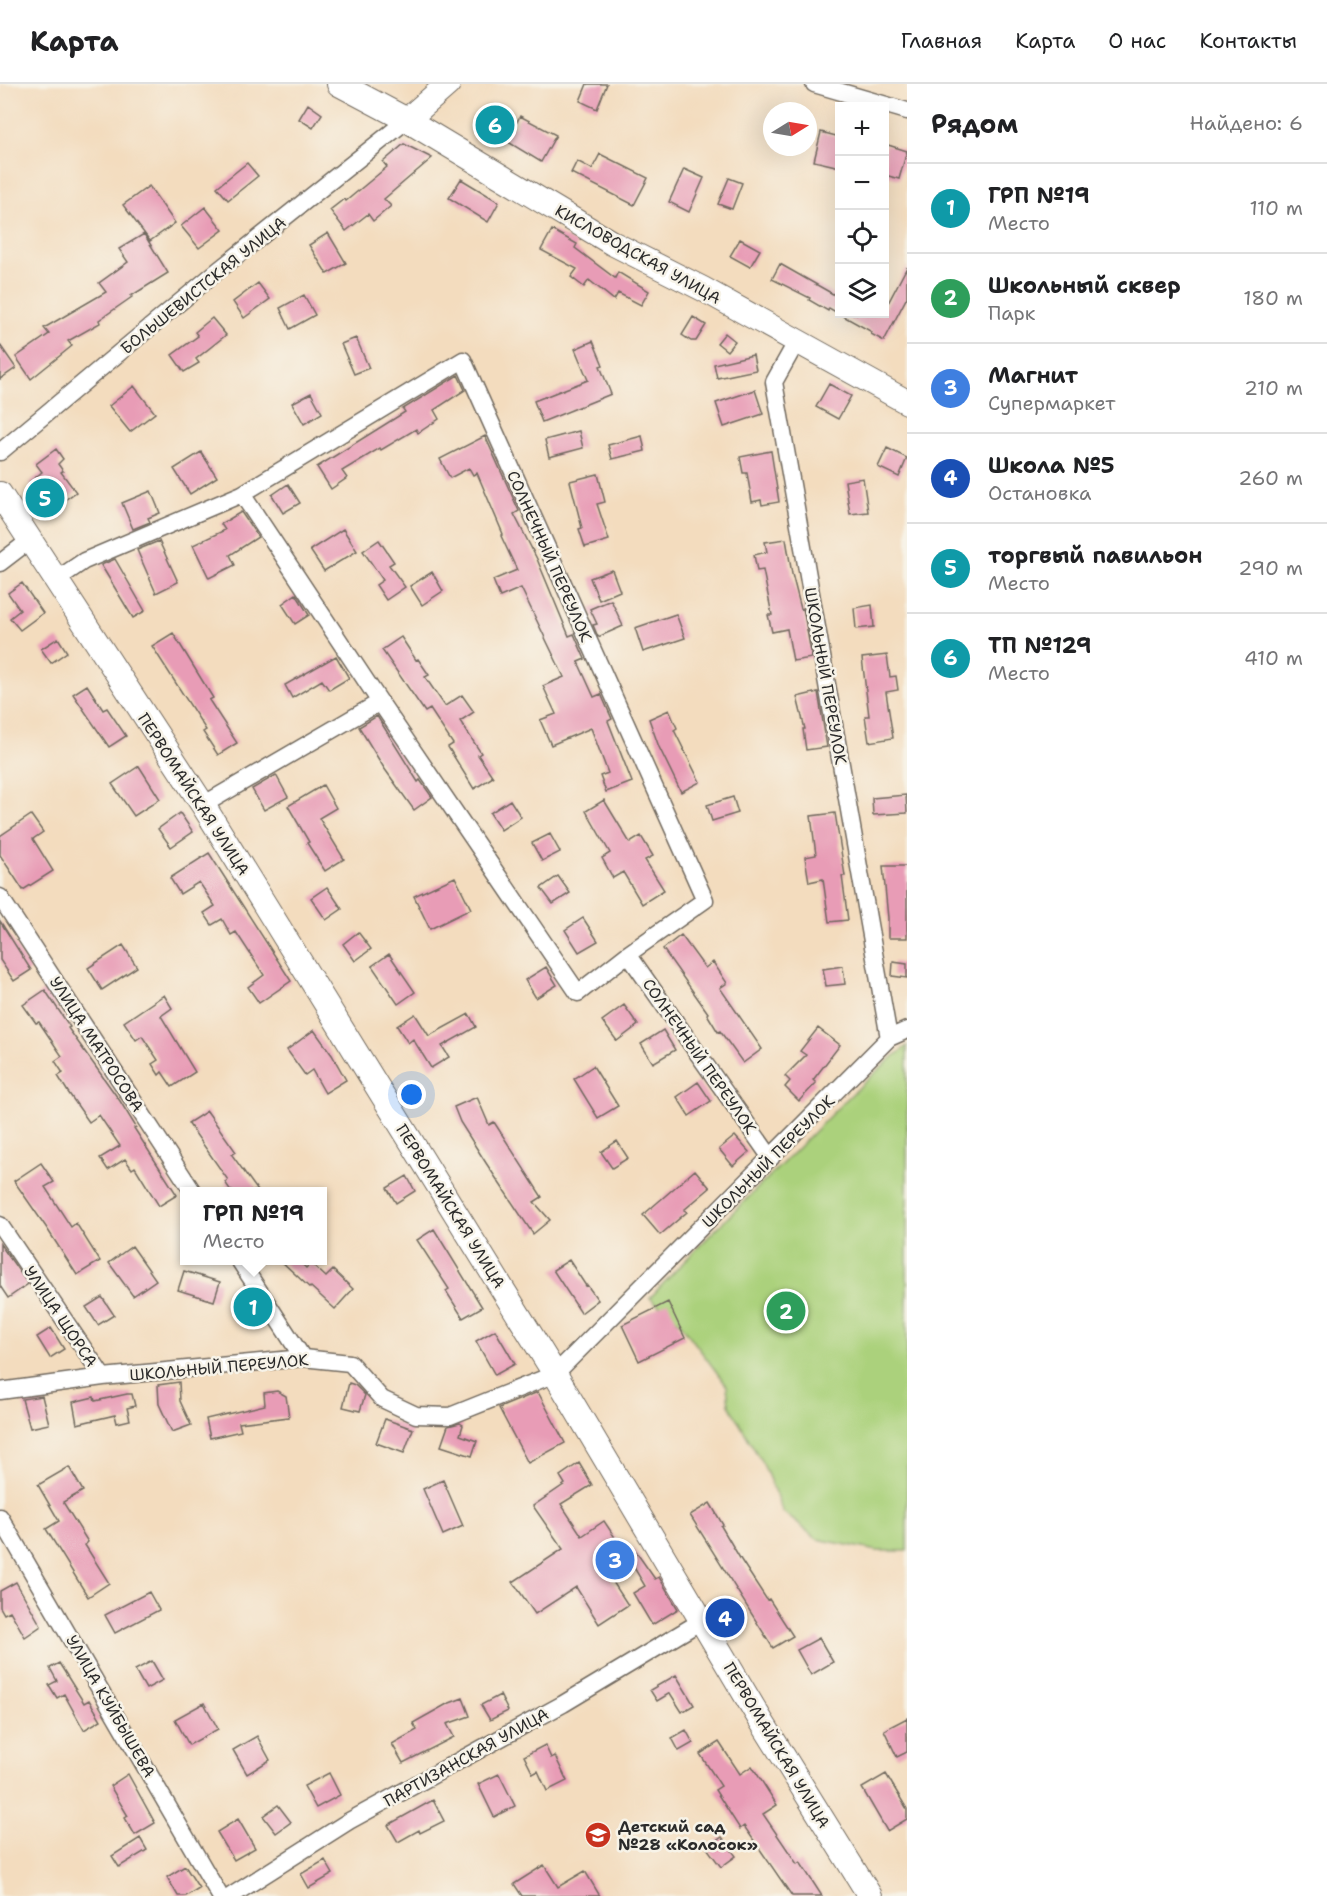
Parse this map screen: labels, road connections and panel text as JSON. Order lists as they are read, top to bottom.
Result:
{
  "streets": {
    "main road": ["КИСЛОВОДСКАЯ УЛИЦА", "ПЕРВОМАЙСКАЯ УЛИЦА"],
    "street": [
      "БОЛЬШЕВИСТСКАЯ УЛИЦА",
      "СОЛНЕЧНЫЙ ПЕРЕУЛОК",
      "ШКОЛЬНЫЙ ПЕРЕУЛОК",
      "УЛИЦА МАТРОСОВА",
      "УЛИЦА ЩОРСА",
      "УЛИЦА КУЙБЫШЕВА",
      "ПАРТИЗАНСКАЯ УЛИЦА"
    ]
  },
  "crossings": [
    ["КИСЛОВОДСКАЯ УЛИЦА", "БОЛЬШЕВИСТСКАЯ УЛИЦА"],
    ["КИСЛОВОДСКАЯ УЛИЦА", "ШКОЛЬНЫЙ ПЕРЕУЛОК"],
    ["СОЛНЕЧНЫЙ ПЕРЕУЛОК", "ШКОЛЬНЫЙ ПЕРЕУЛОК"],
    ["СОЛНЕЧНЫЙ ПЕРЕУЛОК", "ПЕРВОМАЙСКАЯ УЛИЦА"],
    ["ШКОЛЬНЫЙ ПЕРЕУЛОК", "ПЕРВОМАЙСКАЯ УЛИЦА"],
    ["ШКОЛЬНЫЙ ПЕРЕУЛОК", "УЛИЦА ЩОРСА"],
    ["ПЕРВОМАЙСКАЯ УЛИЦА", "ПАРТИЗАНСКАЯ УЛИЦА"]
  ],
  "places": {
    "school or university": ["Детский сад №28 «Колосок»"]
  },
  "north": "right",
  "page": {
    "header": "Карта",
    "nav": [
      "Главная",
      "Карта",
      "О нас",
      "Контакты"
    ],
    "heading": ["Рядом", "Найдено: 6"],
    "map_buttons": ["+", "−"],
    "pins": [
      "6",
      "5",
      "1",
      "2",
      "3",
      "4"
    ],
    "list": [
      {
        "mark": "1",
        "name": "ГРП №19",
        "note": "Место",
        "value": "110 m"
      },
      {
        "mark": "2",
        "name": "Школьный сквер",
        "note": "Парк",
        "value": "180 m"
      },
      {
        "mark": "3",
        "name": "Магнит",
        "note": "Супермаркет",
        "value": "210 m"
      },
      {
        "mark": "4",
        "name": "Школа №5",
        "note": "Остановка",
        "value": "260 m"
      },
      {
        "mark": "5",
        "name": "торгвый павильон",
        "note": "Место",
        "value": "290 m"
      },
      {
        "mark": "6",
        "name": "ТП №129",
        "note": "Место",
        "value": "410 m"
      }
    ],
    "popup": ["ГРП №19", "Место"]
  }
}
